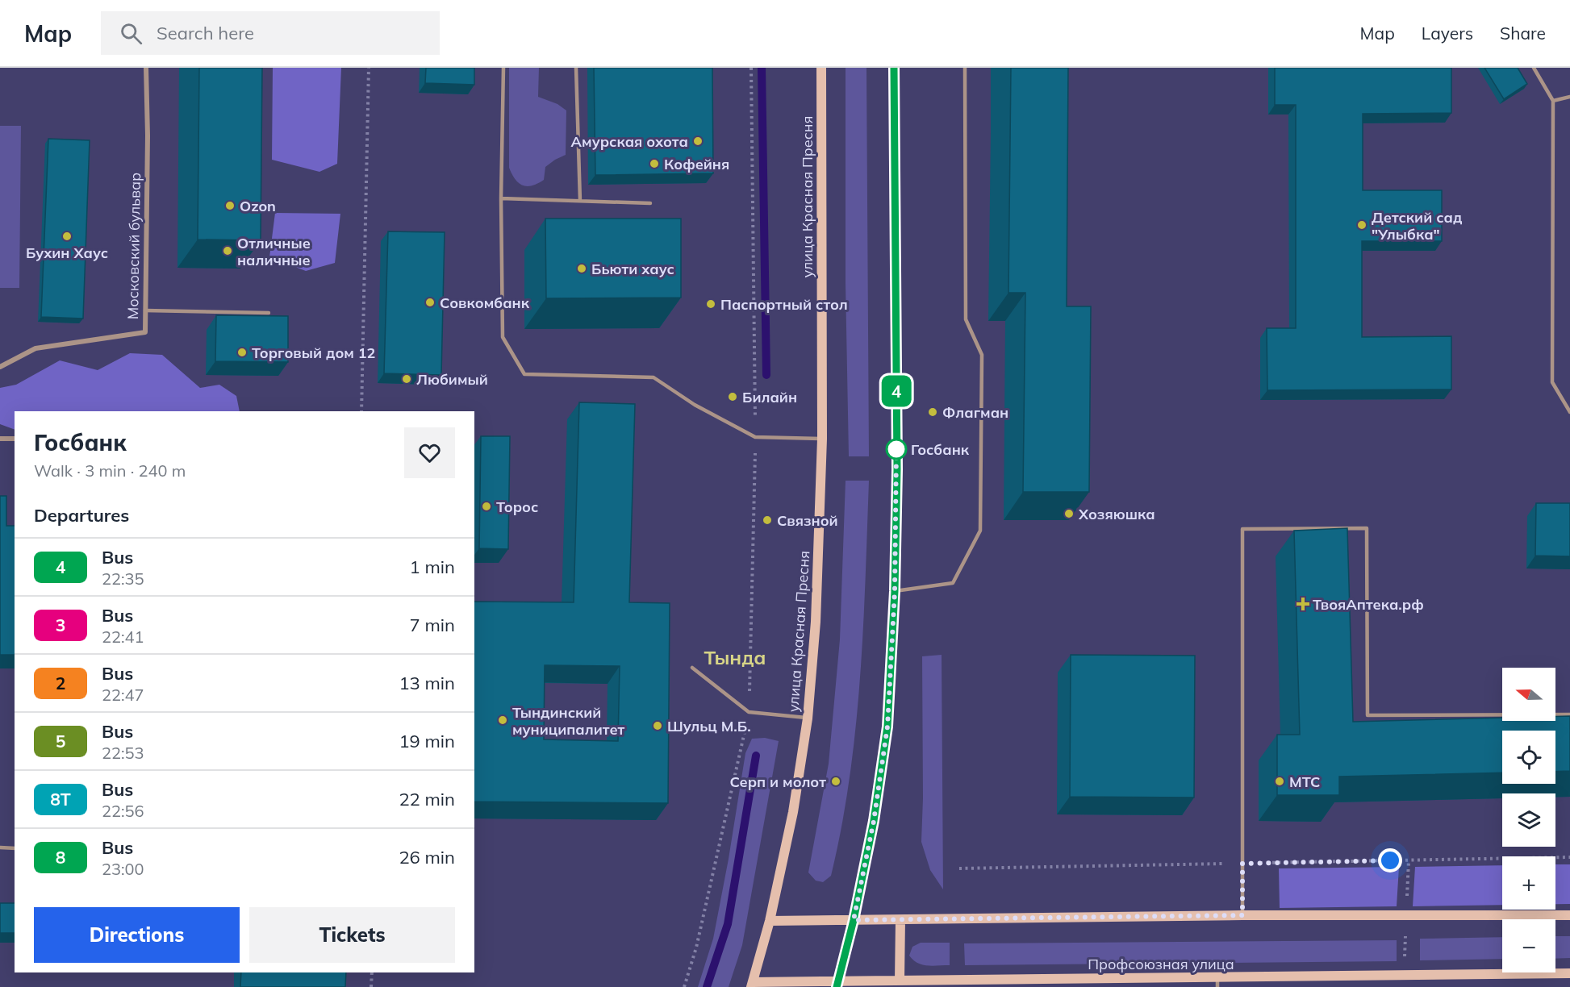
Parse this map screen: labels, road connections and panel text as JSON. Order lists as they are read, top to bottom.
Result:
{
  "streets": {
    "street": ["улица Красная Пресня", "Московский бульвар", "Профсоюзная улица"]
  },
  "crossings": [
    ["улица Красная Пресня", "Профсоюзная улица"]
  ],
  "districts": ["Тында"],
  "places": {
    "other": [
      "Амурская охота",
      "Кофейня",
      "Ozon",
      "Детский сад \"Улыбка\"",
      "Бухин Хаус",
      "Отличные наличные",
      "Бьюти хаус",
      "Совкомбанк",
      "Паспортный стол",
      "Торговый дом 12",
      "Любимый",
      "Билайн",
      "Флагман",
      "Госбанк",
      "Торос",
      "Хозяюшка",
      "Связной",
      "Тындинский муниципалитет",
      "Шульц М.Б.",
      "Серп и молот",
      "МТС"
    ],
    "health": ["ТвояАптека.рф"]
  },
  "lines": ["bus line 4"],
  "north": "left",
  "page": {
    "header": "Map",
    "search": "Search here",
    "nav": ["Map", "Layers", "Share"],
    "on_map": "4",
    "heading": [
      ["Госбанк", "Walk · 3 min · 240 m"],
      "Departures"
    ],
    "list": [
      {
        "mark": "4",
        "name": "Bus",
        "note": "22:35",
        "value": "1 min"
      },
      {
        "mark": "3",
        "name": "Bus",
        "note": "22:41",
        "value": "7 min"
      },
      {
        "mark": "2",
        "name": "Bus",
        "note": "22:47",
        "value": "13 min"
      },
      {
        "mark": "5",
        "name": "Bus",
        "note": "22:53",
        "value": "19 min"
      },
      {
        "mark": "8Т",
        "name": "Bus",
        "note": "22:56",
        "value": "22 min"
      },
      {
        "mark": "8",
        "name": "Bus",
        "note": "23:00",
        "value": "26 min"
      }
    ],
    "map_buttons": ["+", "−"],
    "buttons": ["Directions", "Tickets"]
  }
}
